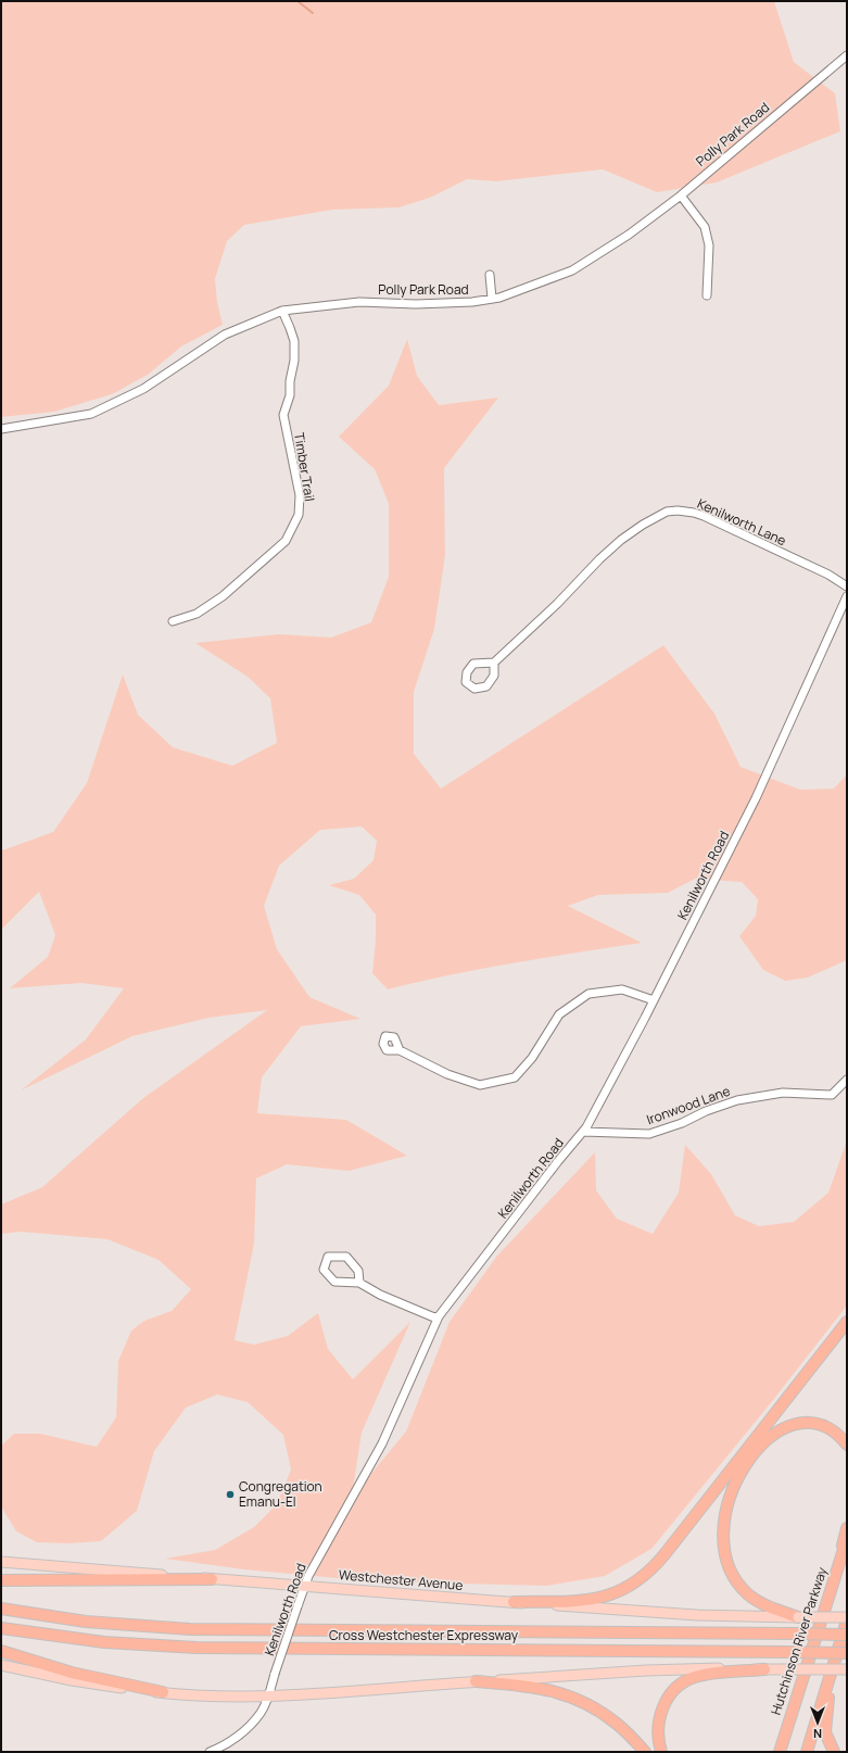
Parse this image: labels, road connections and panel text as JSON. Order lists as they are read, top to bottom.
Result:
{
  "streets": {
    "highway": ["Cross Westchester Expressway", "Hutchinson River Parkway"],
    "main road": ["Westchester Avenue"],
    "street": [
      "Polly Park Road",
      "Timber Trail",
      "Kenilworth Lane",
      "Kenilworth Road",
      "Ironwood Lane"
    ]
  },
  "crossings": [
    ["Polly Park Road", "Timber Trail"],
    ["Kenilworth Road", "Ironwood Lane"],
    ["Kenilworth Road", "Westchester Avenue"]
  ],
  "places": ["Congregation Emanu-El"],
  "north": "bottom"
}
